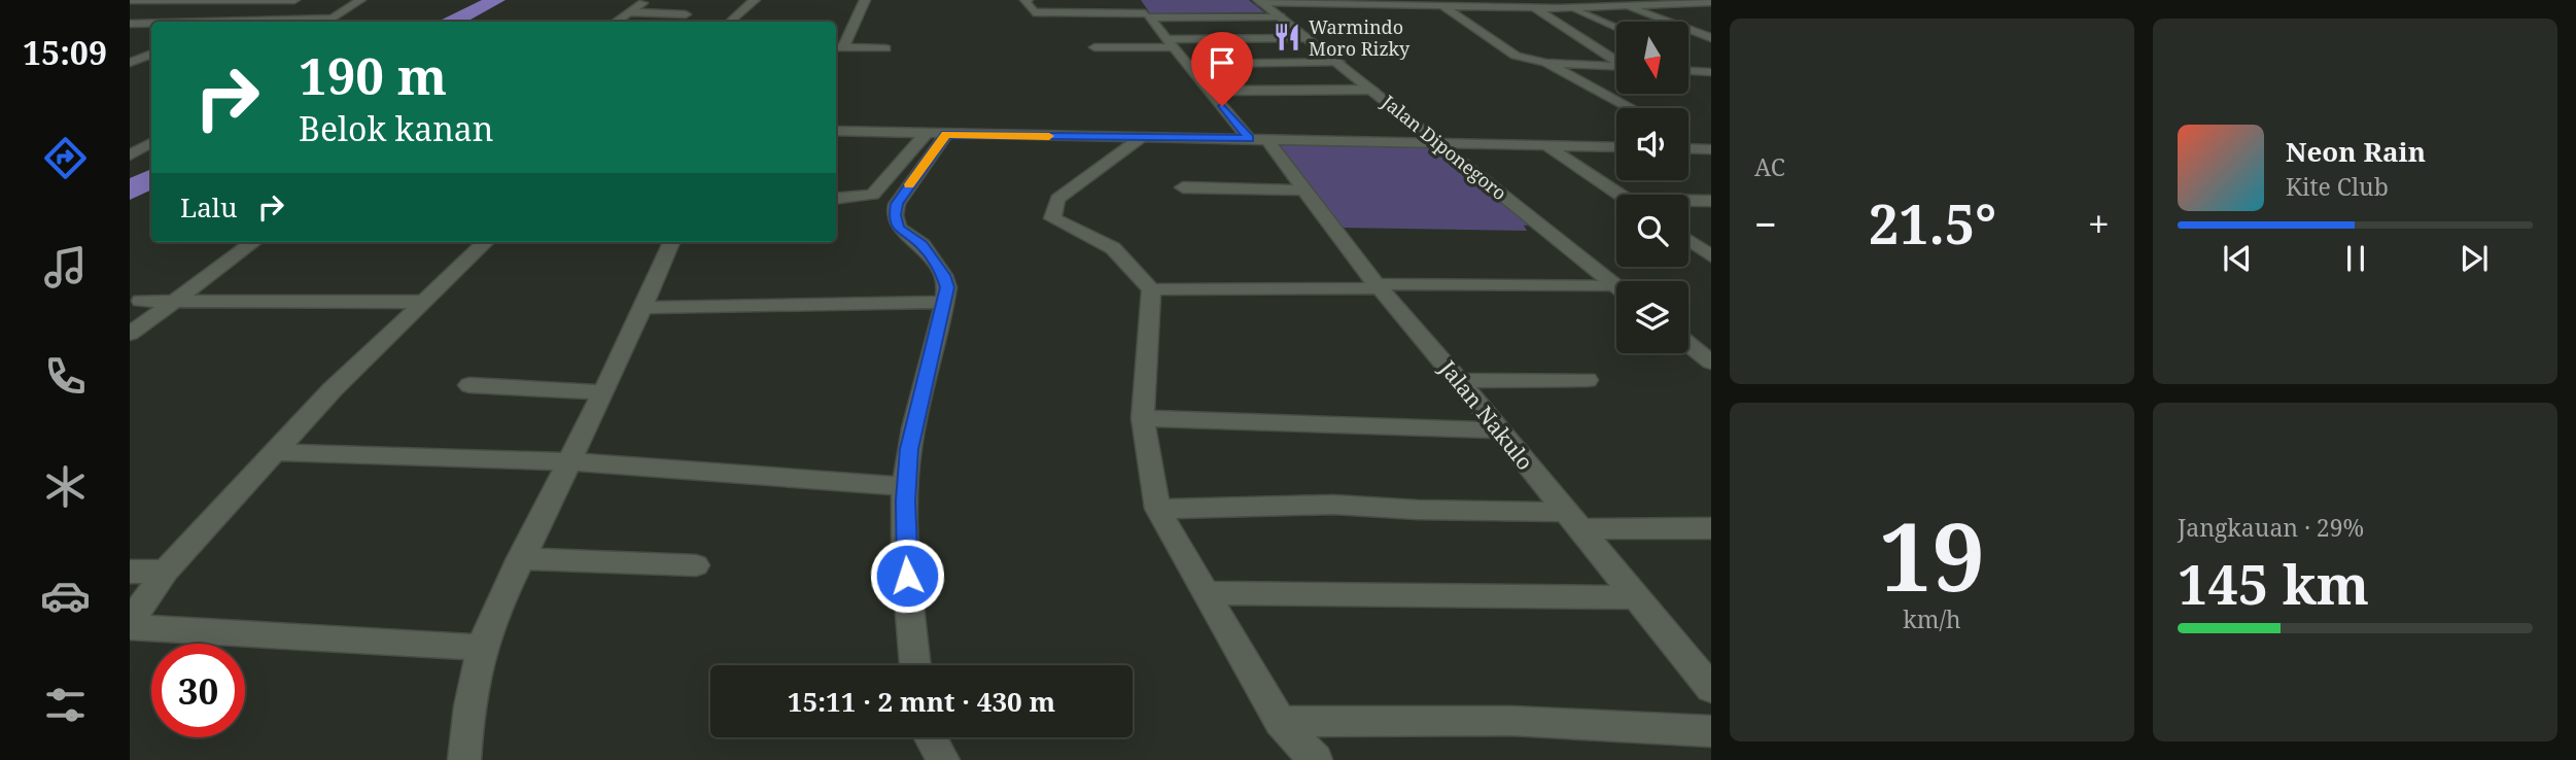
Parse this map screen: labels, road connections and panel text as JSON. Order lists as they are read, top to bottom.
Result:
{
  "streets": {
    "street": ["Jalan Diponegoro", "Jalan Nakulo"]
  },
  "places": {
    "restaurant": ["Warmindo Moro Rizky"]
  },
  "north": "bottom",
  "page": {
    "tabs": "15:09",
    "tile": [
      "AC",
      ["19", "km/h"],
      ["Jangkauan · 29%", "145 km"]
    ],
    "turn": ["190 m", "Belok kanan"],
    "song": ["Neon Rain", "Kite Club"],
    "then": "Lalu",
    "heat": ["−", "21.5°", "+"],
    "limit": "30",
    "trip": "15:11 · 2 mnt · 430 m"
  }
}
